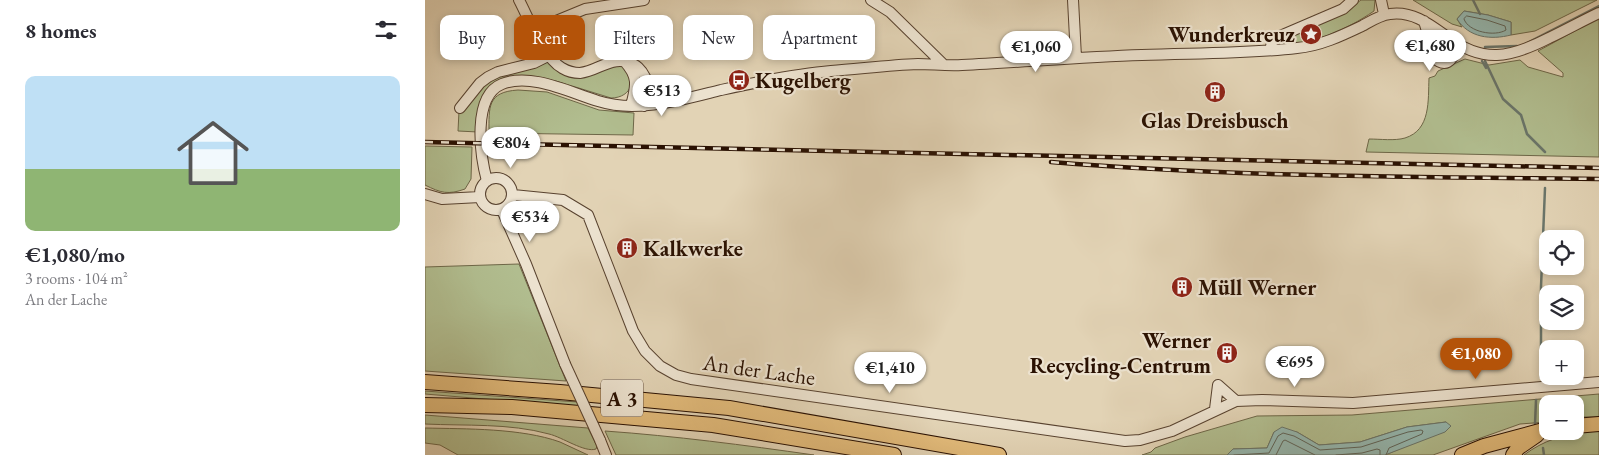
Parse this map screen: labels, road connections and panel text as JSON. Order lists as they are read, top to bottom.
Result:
{
  "streets": {
    "highway": ["A 3"],
    "street": ["An der Lache"]
  },
  "places": {
    "place": ["Wunderkreuz"],
    "bus stop": ["Kugelberg"],
    "building": [
      "Glas Dreisbusch",
      "Kalkwerke",
      "Müll Werner",
      "Werner Recycling-Centrum"
    ]
  },
  "page": {
    "heading": "8 homes",
    "chip": [
      "Buy",
      "Rent",
      "Filters",
      "New",
      "Apartment"
    ],
    "price": [
      "€1,680",
      "€1,060",
      "€513",
      "€804",
      "€534",
      "€1,080",
      "€695",
      "€1,410"
    ],
    "list": [
      {
        "name": "€1,080/mo",
        "note": "3 rooms · 104 m² · An der Lache"
      }
    ],
    "map_buttons": ["+", "−"]
  }
}
